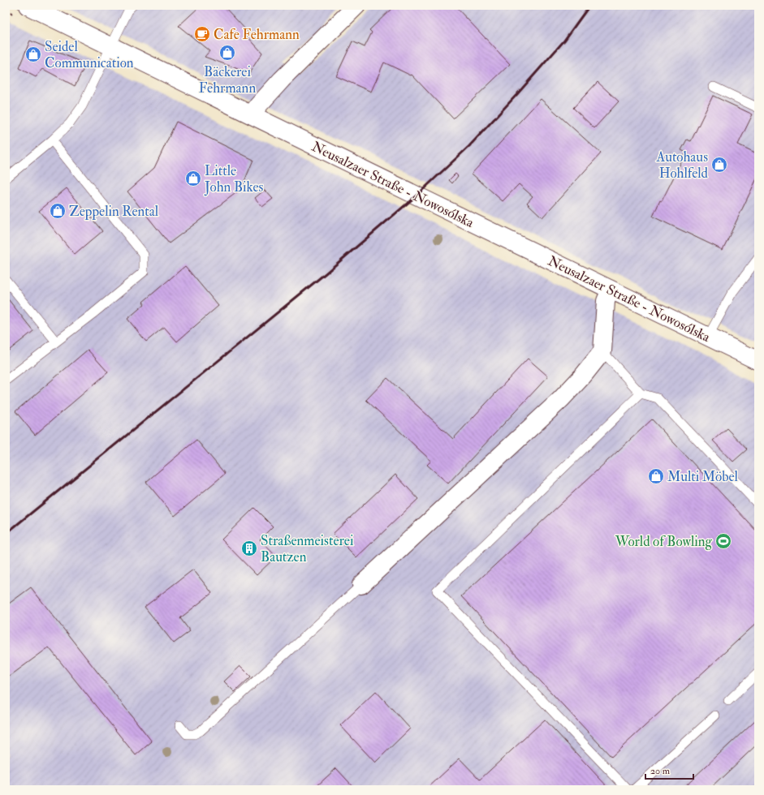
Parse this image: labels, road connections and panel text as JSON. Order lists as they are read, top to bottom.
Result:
{
  "streets": {
    "main road": ["Neusalzaer Straße - Nowosólska"]
  },
  "places": {
    "cafe": ["Cafe Fehrmann"],
    "shop": [
      "Bäckerei Fehrmann",
      "Seidel Communication",
      "Autohaus Hohlfeld",
      "Little John Bikes",
      "Zeppelin Rental",
      "Multi Möbel"
    ],
    "sports": ["World of Bowling"],
    "building": ["Straßenmeisterei Bautzen"]
  },
  "scale_bar": "20 m"
}
